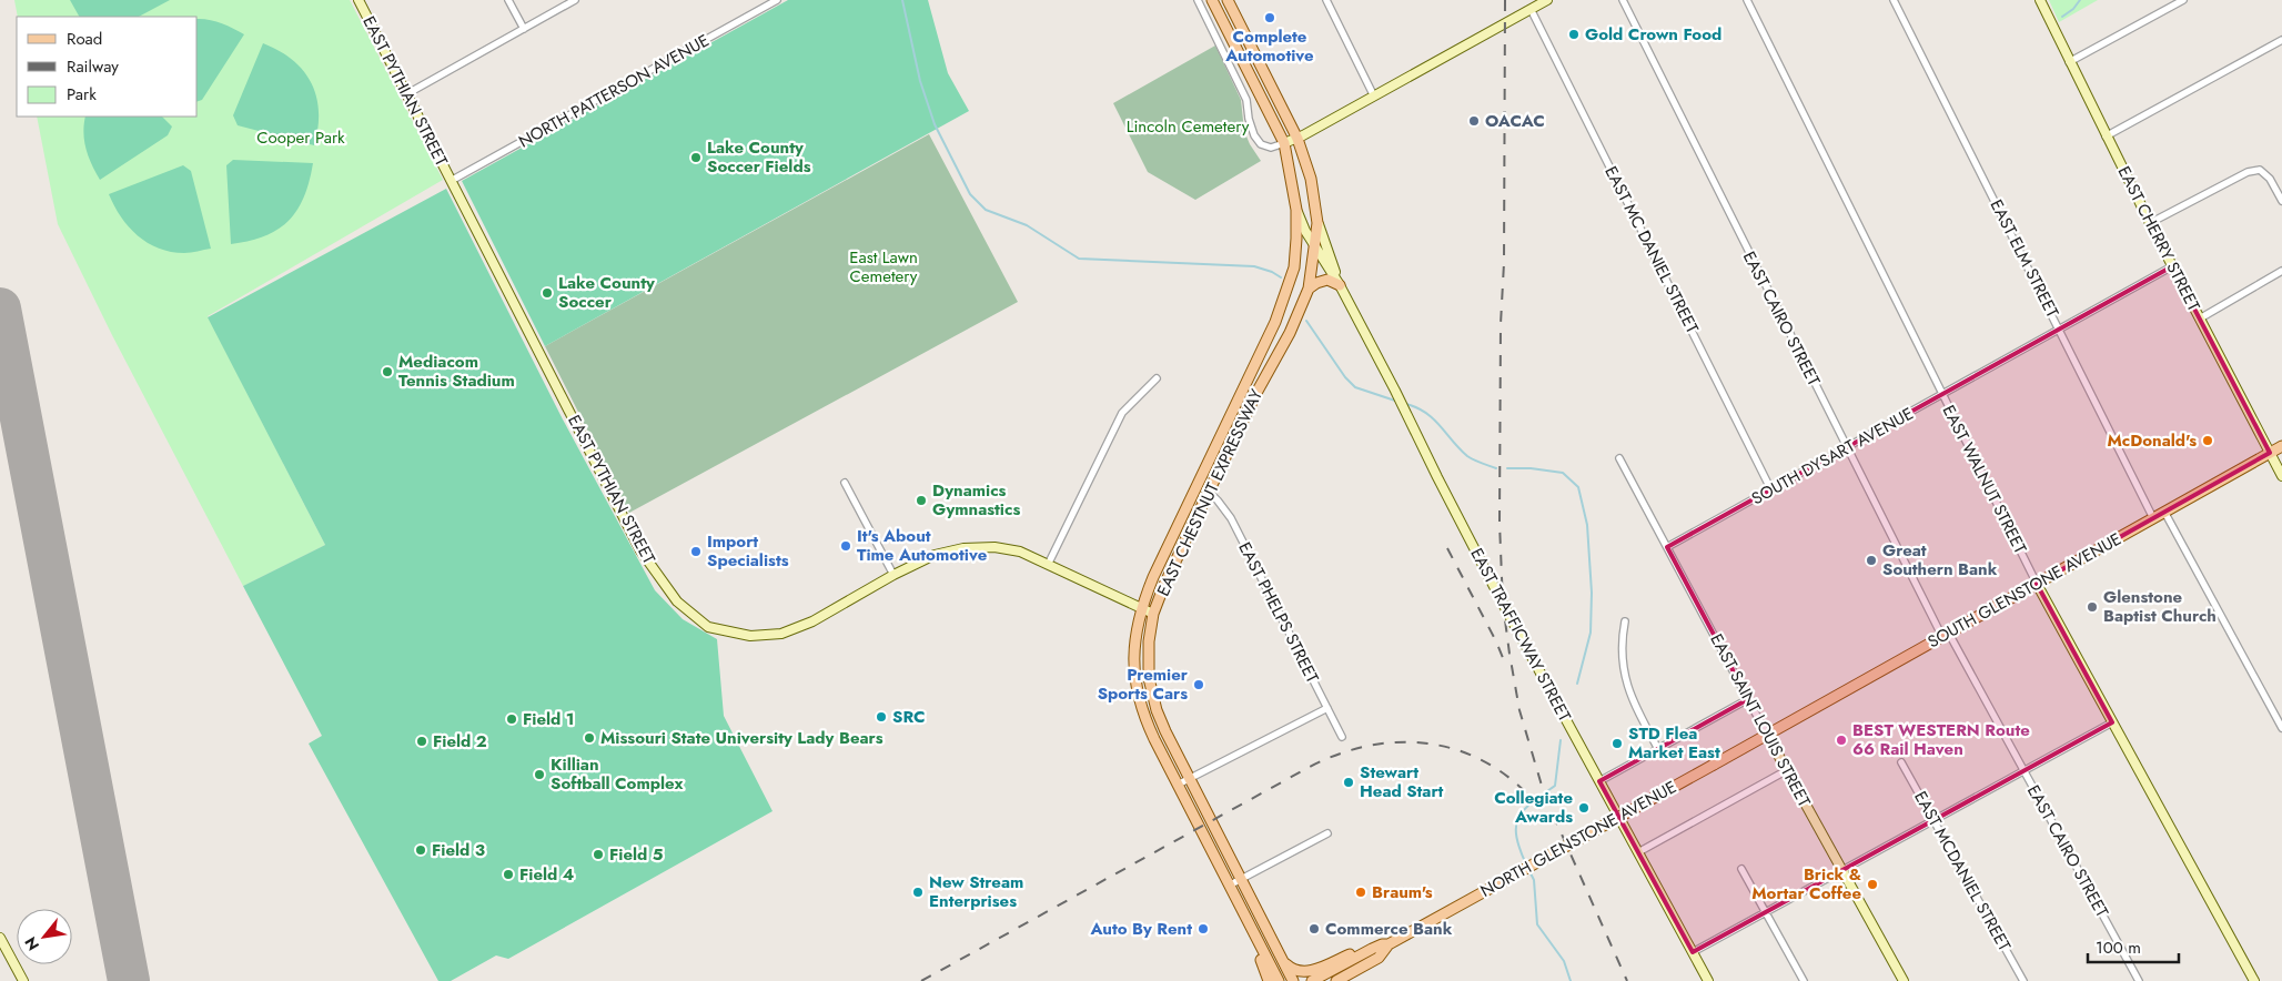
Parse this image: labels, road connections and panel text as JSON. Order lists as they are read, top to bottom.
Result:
{
  "streets": {
    "main road": ["EAST CHESTNUT EXPRESSWAY", "SOUTH GLENSTONE AVENUE", "NORTH GLENSTONE AVENUE"],
    "street": [
      "EAST PYTHIAN STREET",
      "NORTH PATTERSON AVENUE",
      "EAST CHERRY STREET",
      "EAST MC DANIEL STREET",
      "EAST ELM STREET",
      "EAST CAIRO STREET",
      "SOUTH DYSART AVENUE",
      "EAST WALNUT STREET",
      "EAST PHELPS STREET",
      "EAST TRAFFICWAY STREET",
      "EAST SAINT LOUIS STREET",
      "EAST MCDANIEL STREET"
    ]
  },
  "crossings": [
    ["EAST PYTHIAN STREET", "NORTH PATTERSON AVENUE"],
    ["EAST PYTHIAN STREET", "EAST CHESTNUT EXPRESSWAY"],
    ["EAST CHERRY STREET", "SOUTH DYSART AVENUE"],
    ["EAST CHERRY STREET", "SOUTH GLENSTONE AVENUE"],
    ["EAST MC DANIEL STREET", "SOUTH DYSART AVENUE"],
    ["EAST ELM STREET", "SOUTH DYSART AVENUE"],
    ["EAST ELM STREET", "SOUTH GLENSTONE AVENUE"],
    ["EAST CAIRO STREET", "SOUTH DYSART AVENUE"],
    ["EAST CAIRO STREET", "SOUTH GLENSTONE AVENUE"],
    ["SOUTH DYSART AVENUE", "EAST WALNUT STREET"],
    ["SOUTH DYSART AVENUE", "EAST SAINT LOUIS STREET"],
    ["EAST WALNUT STREET", "SOUTH GLENSTONE AVENUE"],
    ["EAST CHESTNUT EXPRESSWAY", "EAST PHELPS STREET"],
    ["EAST CHESTNUT EXPRESSWAY", "EAST TRAFFICWAY STREET"],
    ["SOUTH GLENSTONE AVENUE", "EAST SAINT LOUIS STREET"],
    ["SOUTH GLENSTONE AVENUE", "NORTH GLENSTONE AVENUE"],
    ["EAST SAINT LOUIS STREET", "NORTH GLENSTONE AVENUE"]
  ],
  "parks": ["Lincoln Cemetery", "Cooper Park", "East Lawn Cemetery"],
  "places": [
    "Complete Automotive",
    "Gold Crown Food",
    "OACAC",
    "Lake County Soccer Fields",
    "Lake County Soccer",
    "Mediacom Tennis Stadium",
    "McDonald's",
    "Dynamics Gymnastics",
    "It's About Time Automotive",
    "Import Specialists",
    "Great Southern Bank",
    "Glenstone Baptist Church",
    "Premier Sports Cars",
    "SRC",
    "Field 1",
    "Missouri State University Lady Bears",
    "BEST WESTERN Route 66 Rail Haven",
    "Field 2",
    "STD Flea Market East",
    "Killian Softball Complex",
    "Stewart Head Start",
    "Collegiate Awards",
    "Field 3",
    "Field 5",
    "Field 4",
    "Brick & Mortar Coffee",
    "New Stream Enterprises",
    "Braum's",
    "Auto By Rent",
    "Commerce Bank"
  ],
  "legend": ["Road", "Railway", "Park"],
  "scale_bar": "100 m",
  "north": "bottom left"
}
